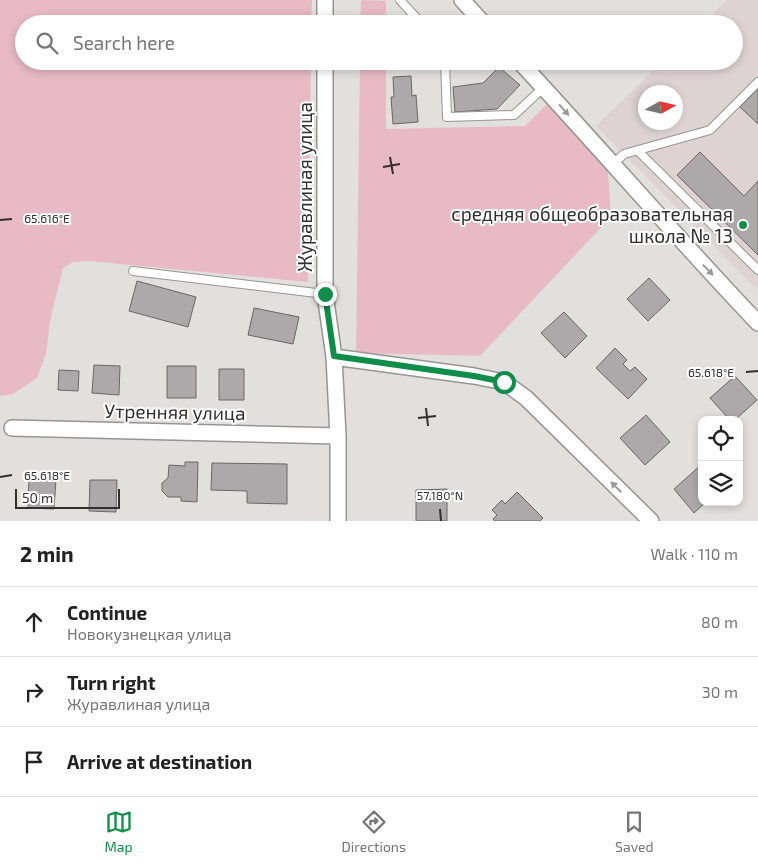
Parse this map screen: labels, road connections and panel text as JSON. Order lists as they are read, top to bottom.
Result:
{
  "streets": {
    "street": ["Журавлиная улица", "Утренняя улица"]
  },
  "crossings": [
    ["Журавлиная улица", "Утренняя улица"]
  ],
  "places": ["средняя общеобразовательная школа № 13"],
  "scale_bar": "50 m",
  "north": "right",
  "page": {
    "search": "Search here",
    "scale": "50 m",
    "heading": ["2 min", "Walk · 110 m"],
    "list": [
      ["Continue", "Новокузнецкая улица", "80 m"],
      ["Turn right", "Журавлиная улица", "30 m"],
      "Arrive at destination"
    ],
    "nav": ["Map", "Directions", "Saved"]
  },
  "coordinates": ["65.616°E", "65.618°E", "57.180°N"]
}
